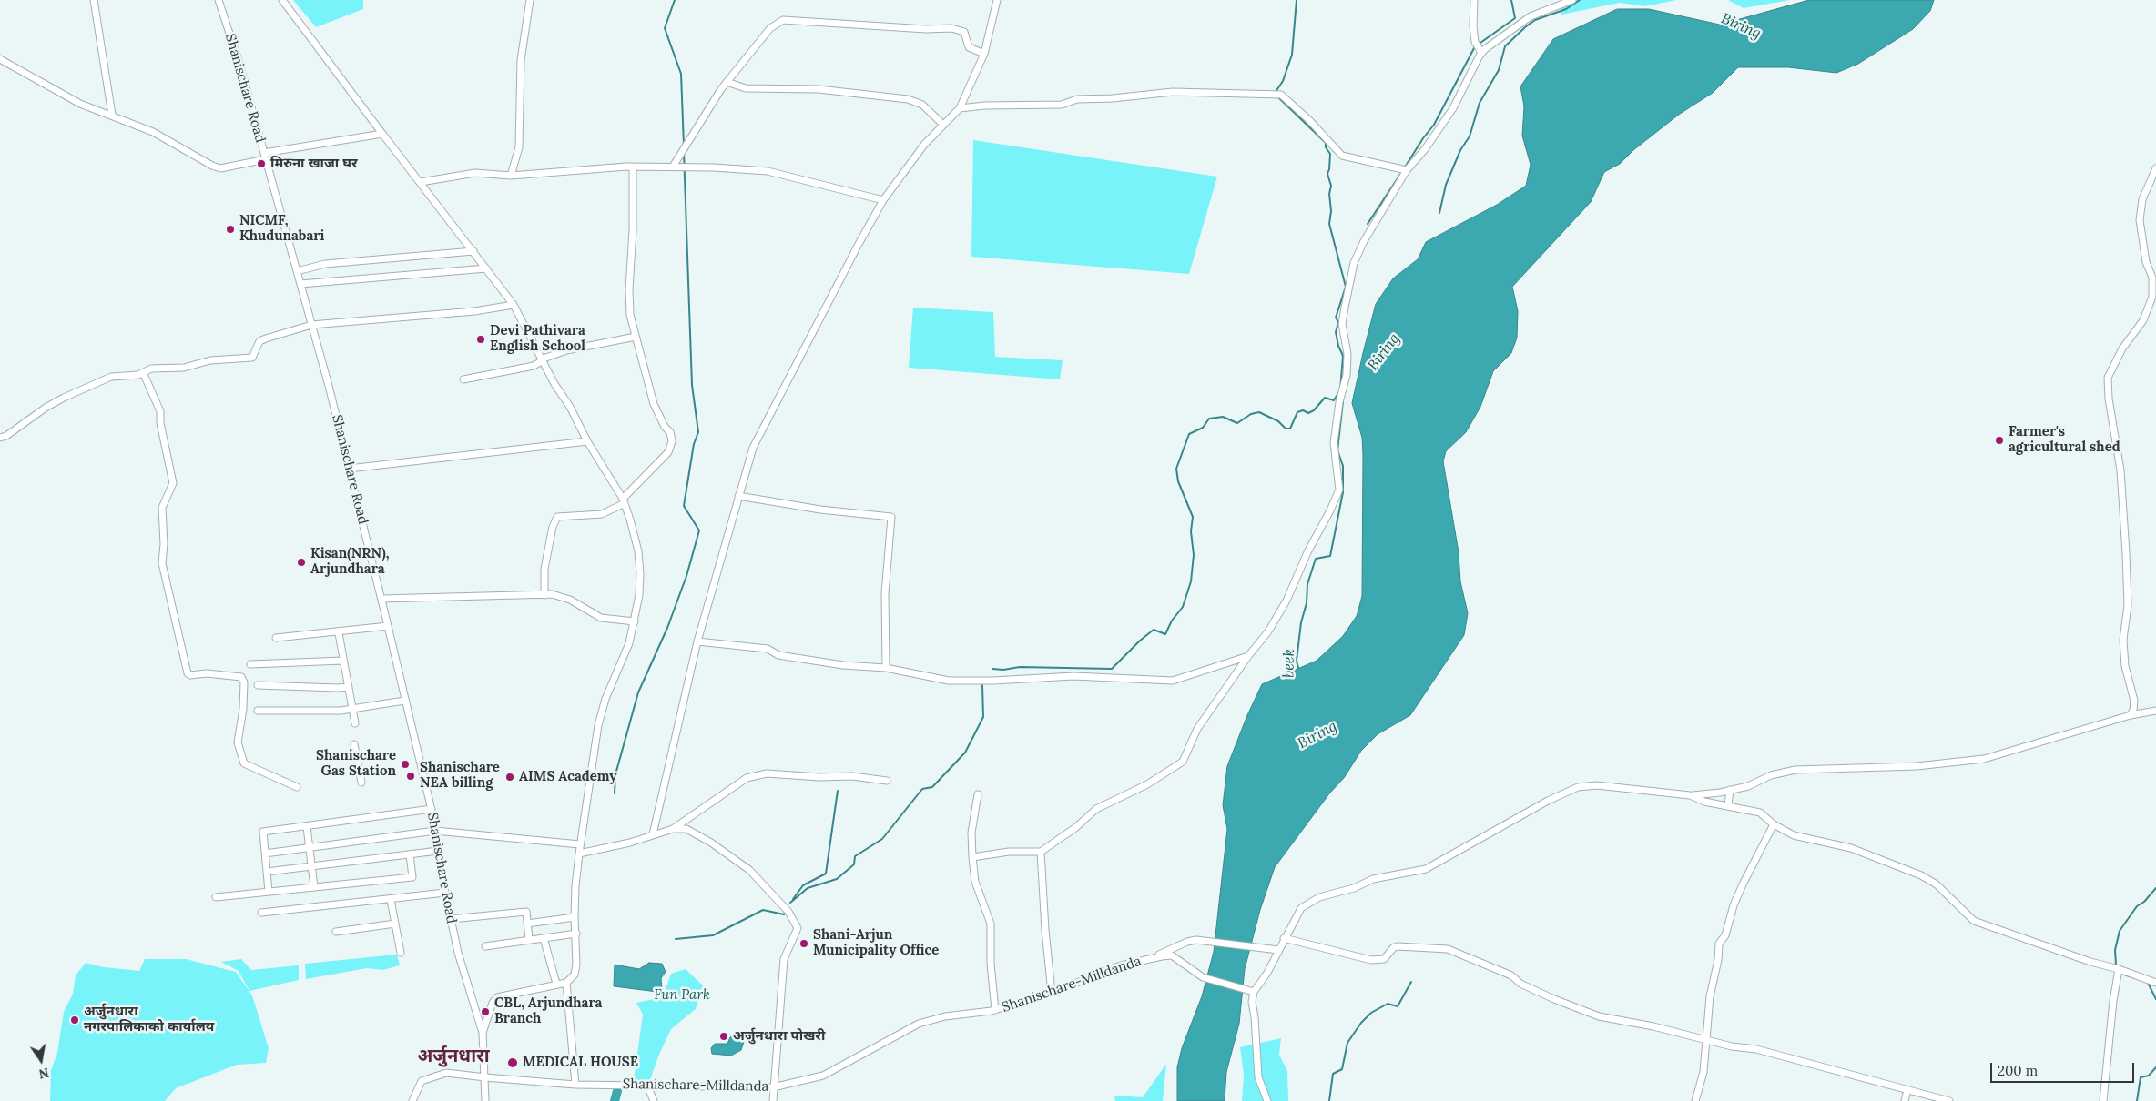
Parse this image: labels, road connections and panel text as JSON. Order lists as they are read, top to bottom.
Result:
{
  "streets": {
    "street": ["Shanischare Road", "Shanischare-Milldanda"]
  },
  "crossings": [
    ["Shanischare Road", "Shanischare-Milldanda"]
  ],
  "districts": ["अर्जुनधारा"],
  "water": ["Biring", "beek"],
  "parks": ["Fun Park"],
  "places": [
    "मिरुना खाजा घर",
    "NICMF, Khudunabari",
    "Devi Pathivara English School",
    "Farmer's agricultural shed",
    "Kisan(NRN), Arjundhara",
    "Shanischare Gas Station",
    "Shanischare NEA billing",
    "AIMS Academy",
    "Shani-Arjun Municipality Office",
    "CBL, Arjundhara Branch",
    "अर्जुनधारा नगरपालिकाको कार्यालय",
    "अर्जुनधारा पोखरी",
    "MEDICAL HOUSE"
  ],
  "scale_bar": "200 m",
  "north": "bottom"
}
